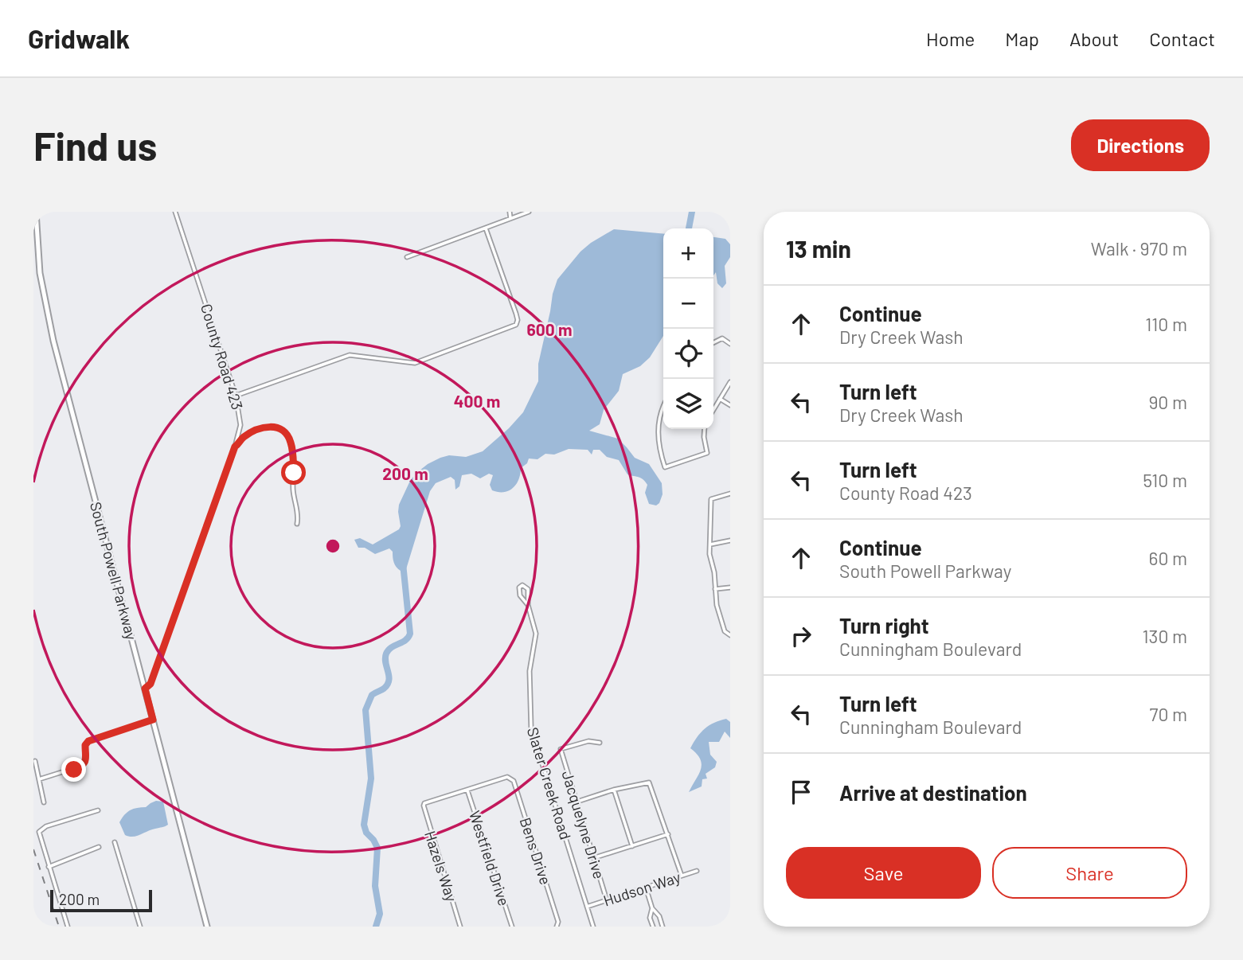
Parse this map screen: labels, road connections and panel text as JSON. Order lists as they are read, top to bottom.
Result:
{
  "streets": {
    "main road": ["South Powell Parkway"],
    "street": [
      "County Road 423",
      "Slater Creek Road",
      "Jacquelyne Drive",
      "Bens Drive",
      "Westfield Drive",
      "Hazels Way",
      "Hudson Way"
    ]
  },
  "crossings": [
    ["County Road 423", "South Powell Parkway"],
    ["Slater Creek Road", "Hudson Way"],
    ["Jacquelyne Drive", "Hudson Way"],
    ["Bens Drive", "Westfield Drive"],
    ["Bens Drive", "Hazels Way"],
    ["Westfield Drive", "Hazels Way"]
  ],
  "scale_bar": "200 m",
  "page": {
    "header": "Gridwalk",
    "nav": [
      "Home",
      "Map",
      "About",
      "Contact"
    ],
    "buttons": [
      "Directions",
      ["Save", "Share"]
    ],
    "title": "Find us",
    "heading": ["13 min", "Walk · 970 m"],
    "map_buttons": ["+", "−"],
    "list": [
      ["Continue", "Dry Creek Wash", "110 m"],
      ["Turn left", "Dry Creek Wash", "90 m"],
      ["Turn left", "County Road 423", "510 m"],
      ["Continue", "South Powell Parkway", "60 m"],
      ["Turn right", "Cunningham Boulevard", "130 m"],
      ["Turn left", "Cunningham Boulevard", "70 m"],
      "Arrive at destination"
    ],
    "scale": "200 m"
  },
  "rings": ["600 m", "400 m", "200 m"]
}
